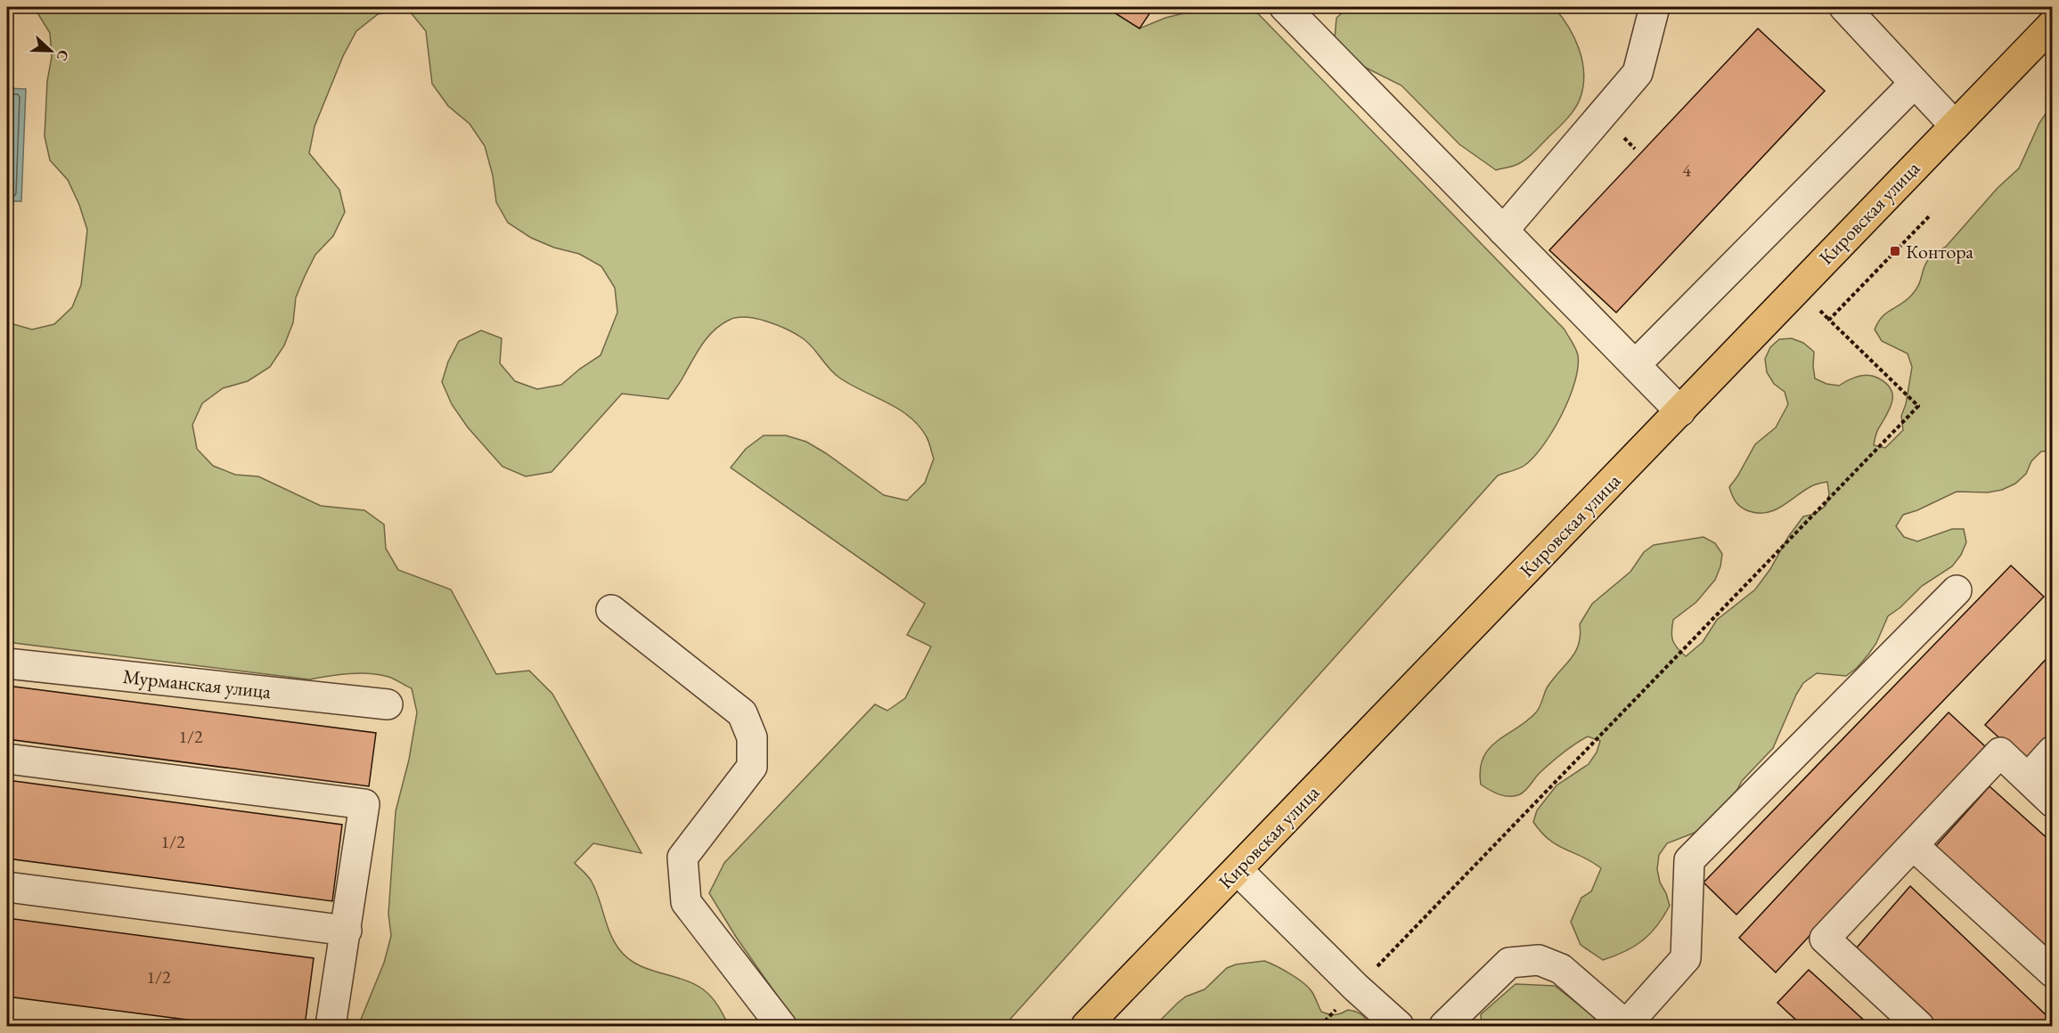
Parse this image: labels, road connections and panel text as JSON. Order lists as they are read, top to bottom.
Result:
{
  "streets": {
    "main road": ["Кировская улица"],
    "lane": ["Мурманская улица"]
  },
  "places": {
    "transit": ["Контора"]
  },
  "house_numbers": [
    "4",
    "1/2",
    "1/2",
    "1/2"
  ],
  "north": "right"
}
